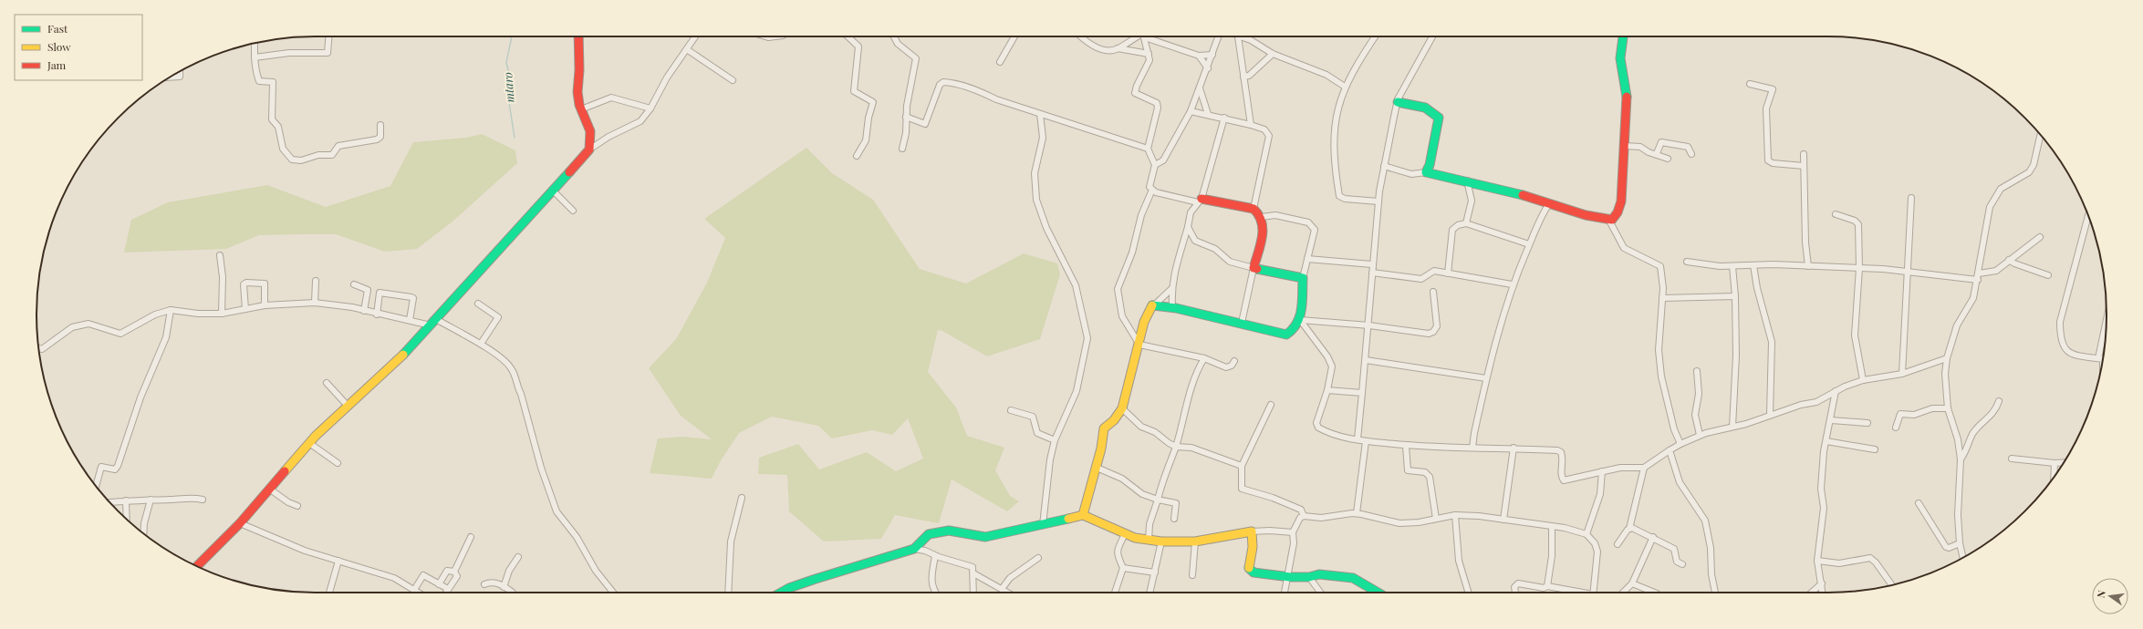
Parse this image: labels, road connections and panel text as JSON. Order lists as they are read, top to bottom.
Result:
{
  "water": ["mtaro"],
  "legend": ["Fast", "Slow", "Jam"],
  "north": "left"
}
